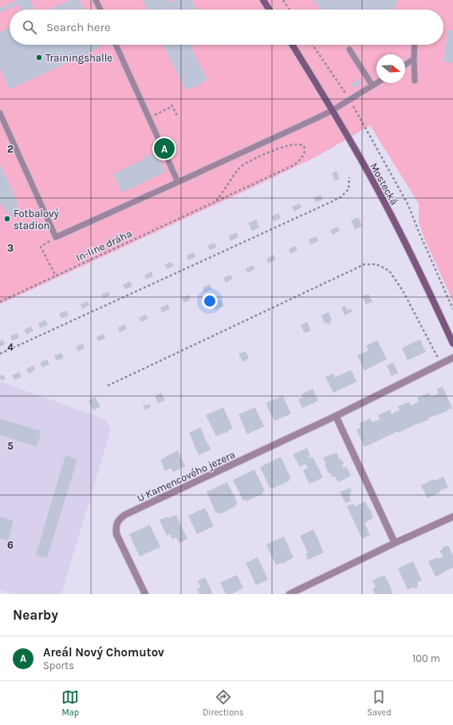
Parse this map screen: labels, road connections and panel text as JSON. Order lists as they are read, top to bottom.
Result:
{
  "streets": {
    "street": ["Mostecká", "U Kamencového jezera"],
    "path": ["In-line dráha"]
  },
  "places": ["Trainingshalle", "Fotbalový stadion"],
  "north": "right",
  "page": {
    "search": "Search here",
    "pins": "A",
    "heading": "Nearby",
    "list": [
      {
        "mark": "A",
        "name": "Areál Nový Chomutov",
        "note": "Sports",
        "value": "100 m"
      }
    ],
    "nav": ["Map", "Directions", "Saved"]
  },
  "grid": {
    "rows": [
      "2",
      "3",
      "4",
      "5",
      "6"
    ]
  }
}
